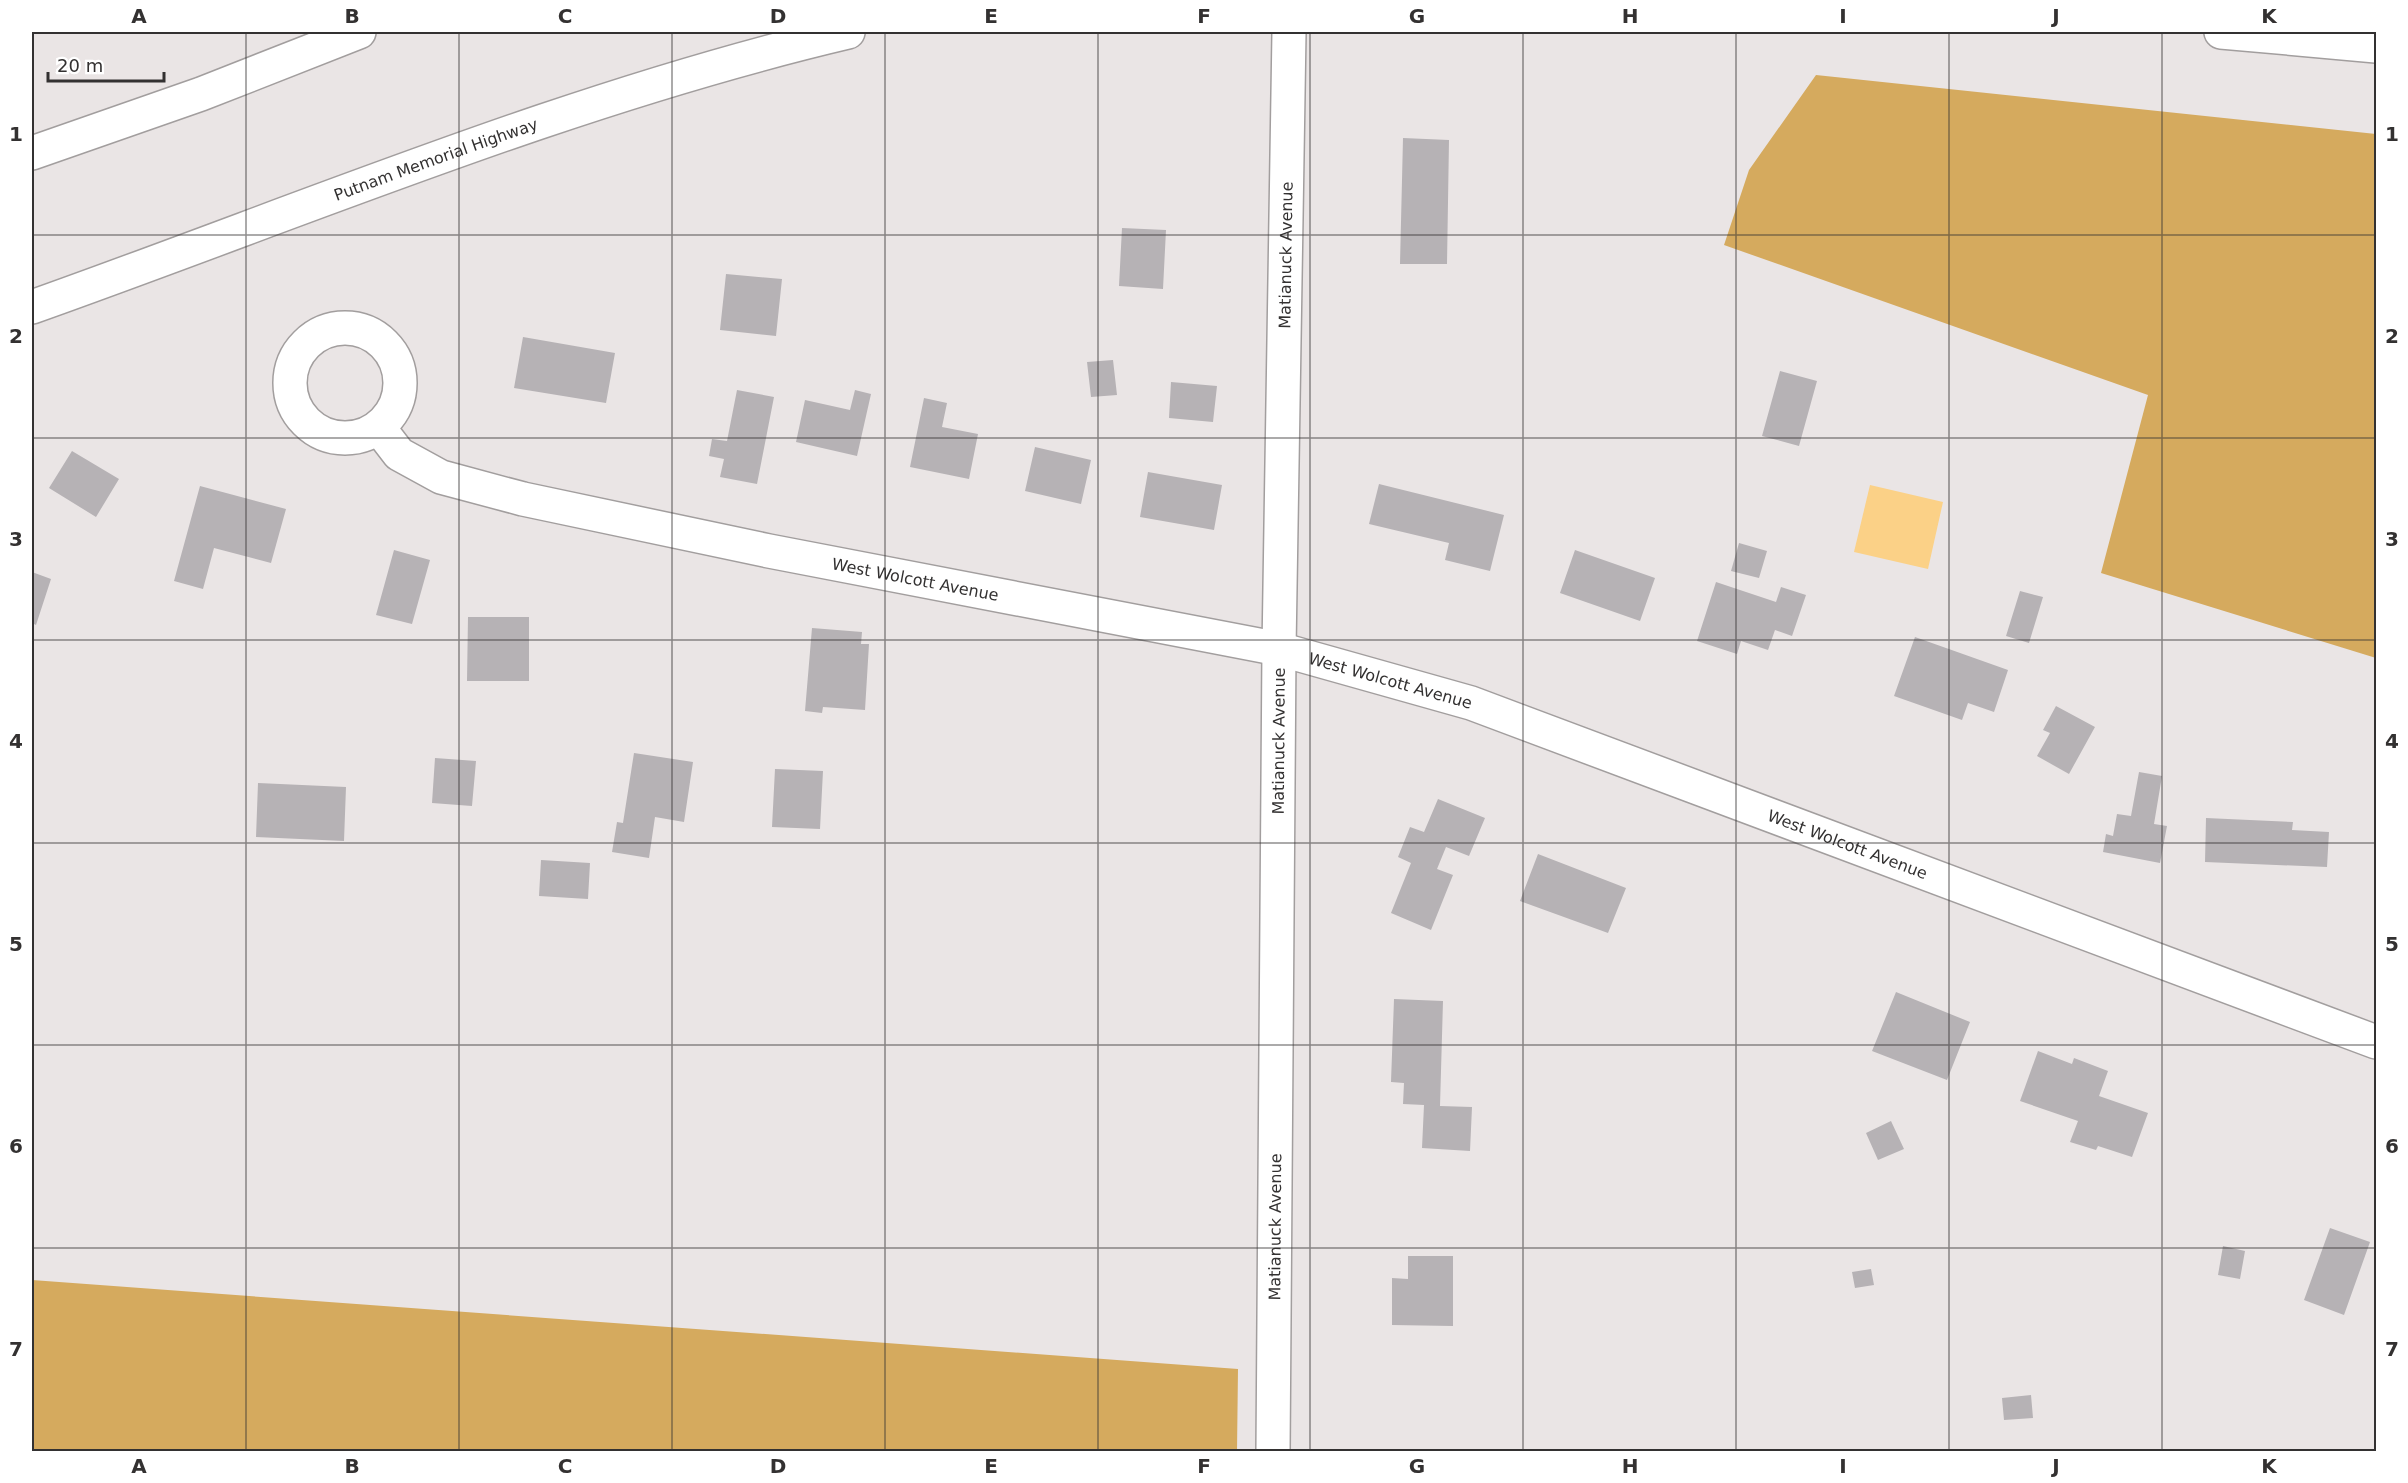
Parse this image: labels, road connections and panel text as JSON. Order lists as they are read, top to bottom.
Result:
{
  "streets": {
    "main road": ["Putnam Memorial Highway", "Matianuck Avenue", "West Wolcott Avenue"]
  },
  "crossings": [
    ["Matianuck Avenue", "West Wolcott Avenue"]
  ],
  "scale_bar": "20 m",
  "grid": {
    "columns": [
      "A",
      "B",
      "C",
      "D",
      "E",
      "F",
      "G",
      "H",
      "I",
      "J",
      "K"
    ],
    "rows": [
      "1",
      "2",
      "3",
      "4",
      "5",
      "6",
      "7"
    ]
  }
}
